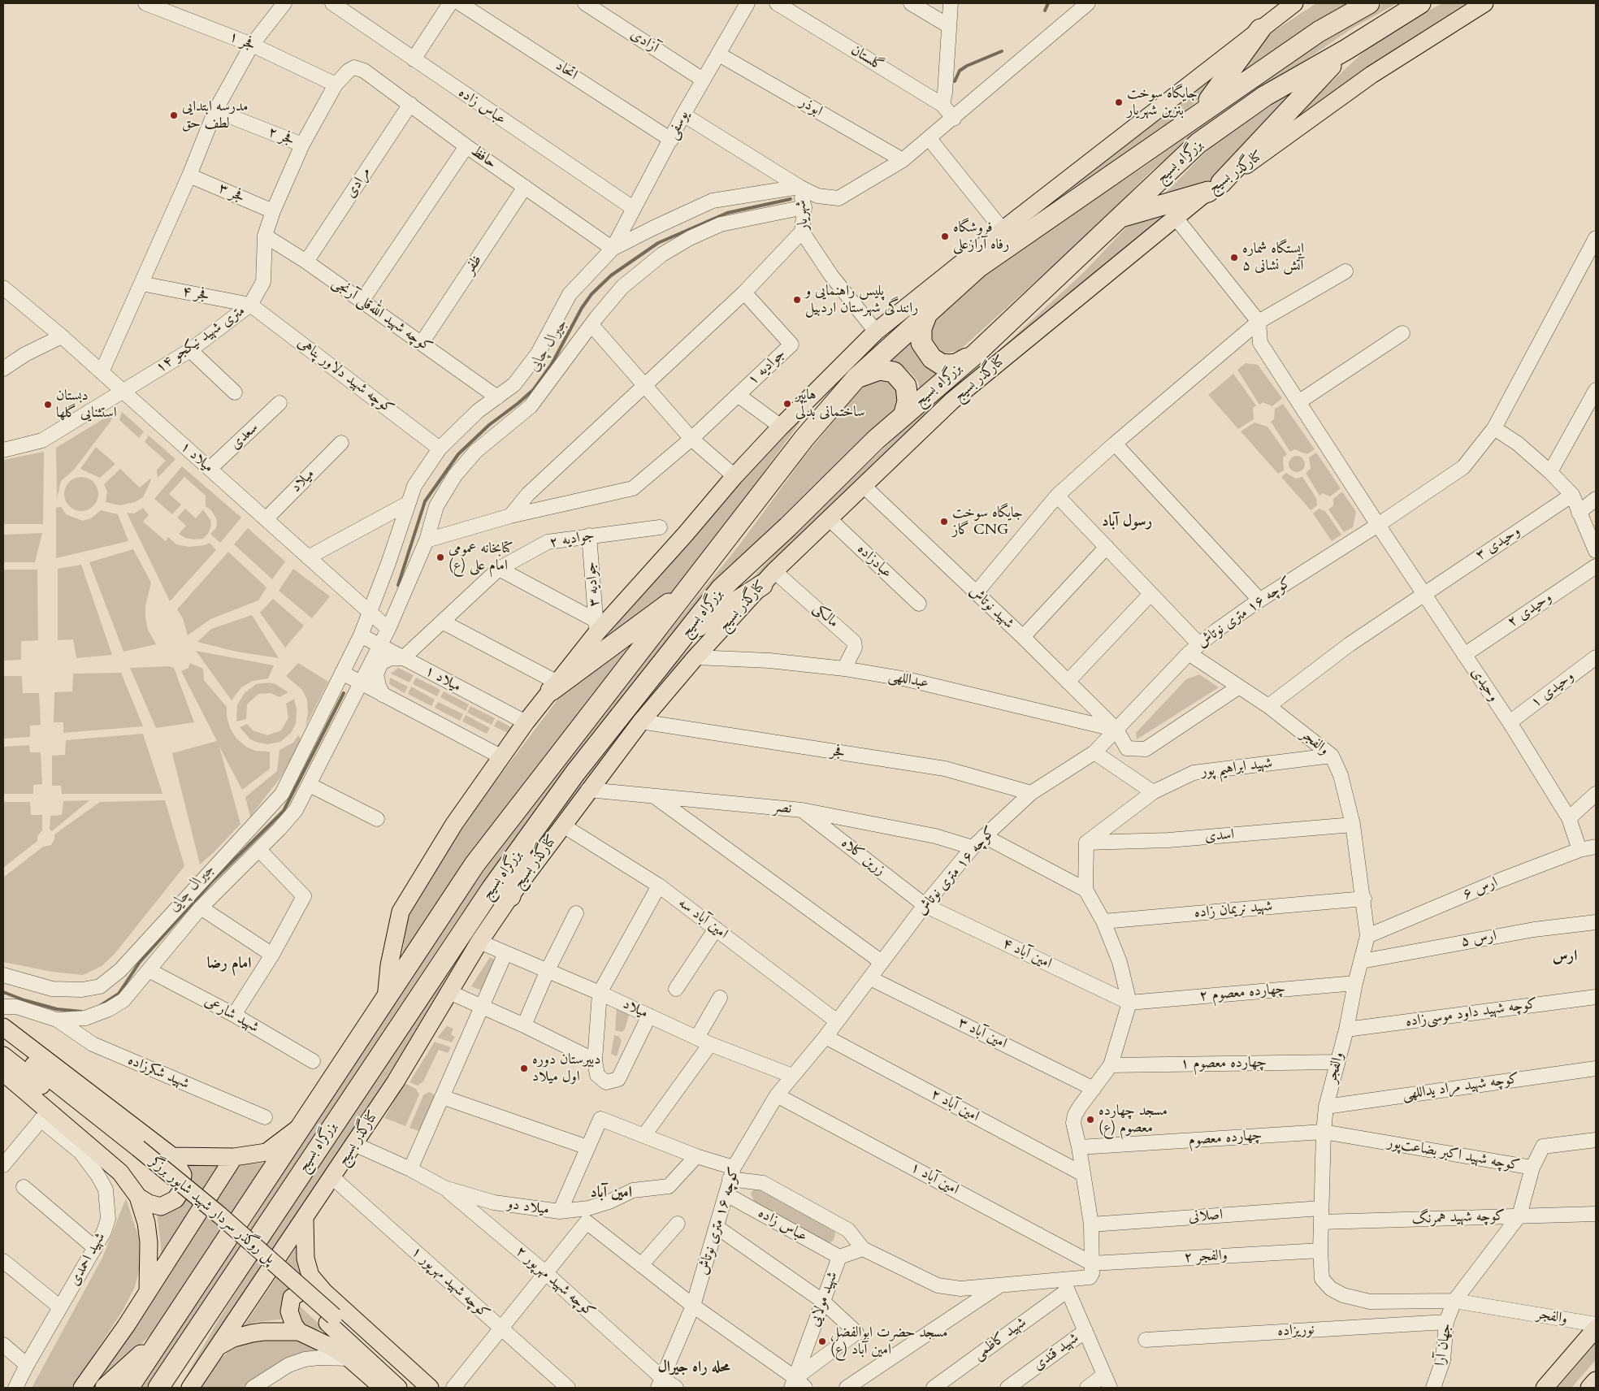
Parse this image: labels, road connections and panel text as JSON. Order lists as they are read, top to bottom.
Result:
{
  "streets": {
    "highway": ["بزرگراه بسیج"],
    "main road": ["کنارگذر بسیج", "پل روگذر سردار شهید شاپور برزگر"],
    "street": [
      "فجر ۱",
      "آزادی",
      "گلستان",
      "اتحاد",
      "عباس زاده",
      "ابوذر",
      "یوسفی",
      "فجر ۲",
      "حافظ",
      "مرادی",
      "فجر ۳",
      "شهریار",
      "ظفر",
      "فجر ۴",
      "کوچه شهید الله‌قلی آرنجی",
      "۱۴ متری شهید نیکجو",
      "جوادیه ۱",
      "کوچه شهید دلاور پناهی",
      "سعدی",
      "میلاد ۱",
      "میلاد",
      "جوادیه ۲",
      "وحیدی ۳",
      "عبادزاده",
      "جوادیه ۳",
      "شهید نوتاش",
      "وحیدی ۲",
      "کوچه ۱۶ متری نوتاش",
      "مالکی",
      "عبداللهی",
      "وحیدی",
      "وحیدی ۱",
      "والفجر",
      "فجر",
      "شهید ابراهیم پور",
      "نصر",
      "اسدی",
      "زرین کلاه",
      "ارس ۶",
      "شهید نریمان زاده",
      "امین آباد سه",
      "ارس ۵",
      "۴ امین آباد",
      "چهارده معصوم ۲",
      "کوچه شهید داود موسی‌زاده",
      "شهید شارعی",
      "۳ امین آباد",
      "چهارده معصوم ۱",
      "شهید شکرزاده",
      "کوچه شهید مراد یداللهی",
      "۲ امین آباد",
      "چهارده معصوم",
      "کوچه شهید اکبر بضاعت‌پور",
      "۱ امین آباد",
      "میلاد دو",
      "اصلانی",
      "کوچه شهید همرنگ",
      "والفجر ۲",
      "شهید احمدی",
      "کوچه شهید مهرپور ۲",
      "کوچه شهید مهرپور ۱",
      "شهید مولایی",
      "نوریزاده",
      "شهید کاظمی",
      "جهان آرا",
      "شهید قندی"
    ]
  },
  "crossings": [
    ["فجر ۱", "۱۴ متری شهید نیکجو"],
    ["آزادی", "یوسفی"],
    ["اتحاد", "یوسفی"],
    ["عباس زاده", "یوسفی"],
    ["عباس زاده", "کوچه ۱۶ متری نوتاش"],
    ["عباس زاده", "شهید مولایی"],
    ["ابوذر", "یوسفی"],
    ["یوسفی", "حافظ"],
    ["یوسفی", "شهریار"],
    ["فجر ۲", "۱۴ متری شهید نیکجو"],
    ["حافظ", "مرادی"],
    ["حافظ", "ظفر"],
    ["حافظ", "۱۴ متری شهید نیکجو"],
    ["کنارگذر بسیج", "میلاد"],
    ["کنارگذر بسیج", "عبادزاده"],
    ["کنارگذر بسیج", "شهید نوتاش"],
    ["کنارگذر بسیج", "مالکی"],
    ["کنارگذر بسیج", "عبداللهی"],
    ["کنارگذر بسیج", "فجر"],
    ["کنارگذر بسیج", "نصر"],
    ["کنارگذر بسیج", "امین آباد سه"],
    ["کنارگذر بسیج", "میلاد دو"],
    ["کنارگذر بسیج", "کوچه شهید مهرپور ۱"],
    ["مرادی", "کوچه شهید الله‌قلی آرنجی"],
    ["فجر ۳", "۱۴ متری شهید نیکجو"],
    ["ظفر", "کوچه شهید الله‌قلی آرنجی"],
    ["فجر ۴", "۱۴ متری شهید نیکجو"],
    ["فجر ۴", "کوچه شهید دلاور پناهی"],
    ["کوچه شهید الله‌قلی آرنجی", "۱۴ متری شهید نیکجو"],
    ["۱۴ متری شهید نیکجو", "کوچه شهید دلاور پناهی"],
    ["۱۴ متری شهید نیکجو", "میلاد ۱"],
    ["سعدی", "میلاد ۱"],
    ["میلاد ۱", "میلاد"],
    ["میلاد ۱", "جوادیه ۲"],
    ["میلاد", "کوچه ۱۶ متری نوتاش"],
    ["جوادیه ۲", "جوادیه ۳"],
    ["وحیدی ۳", "وحیدی"],
    ["وحیدی ۳", "والفجر"],
    ["شهید نوتاش", "کوچه ۱۶ متری نوتاش"],
    ["شهید نوتاش", "عبداللهی"],
    ["شهید نوتاش", "والفجر"],
    ["وحیدی ۲", "وحیدی"],
    ["کوچه ۱۶ متری نوتاش", "عبداللهی"],
    ["کوچه ۱۶ متری نوتاش", "وحیدی"],
    ["کوچه ۱۶ متری نوتاش", "والفجر"],
    ["کوچه ۱۶ متری نوتاش", "فجر"],
    ["کوچه ۱۶ متری نوتاش", "نصر"],
    ["کوچه ۱۶ متری نوتاش", "زرین کلاه"],
    ["کوچه ۱۶ متری نوتاش", "امین آباد سه"],
    ["کوچه ۱۶ متری نوتاش", "۴ امین آباد"],
    ["کوچه ۱۶ متری نوتاش", "۳ امین آباد"],
    ["کوچه ۱۶ متری نوتاش", "۲ امین آباد"],
    ["کوچه ۱۶ متری نوتاش", "۱ امین آباد"],
    ["کوچه ۱۶ متری نوتاش", "کوچه شهید مهرپور ۲"],
    ["مالکی", "عبداللهی"],
    ["وحیدی", "وحیدی ۱"],
    ["وحیدی", "ارس ۶"],
    ["والفجر", "شهید ابراهیم پور"],
    ["والفجر", "اسدی"],
    ["والفجر", "ارس ۶"],
    ["والفجر", "شهید نریمان زاده"],
    ["والفجر", "ارس ۵"],
    ["والفجر", "چهارده معصوم ۲"],
    ["والفجر", "کوچه شهید داود موسی‌زاده"],
    ["والفجر", "چهارده معصوم ۱"],
    ["والفجر", "کوچه شهید مراد یداللهی"],
    ["والفجر", "چهارده معصوم"],
    ["والفجر", "کوچه شهید اکبر بضاعت‌پور"],
    ["والفجر", "اصلانی"],
    ["والفجر", "کوچه شهید همرنگ"],
    ["والفجر", "والفجر ۲"],
    ["والفجر", "جهان آرا"],
    ["شهید ابراهیم پور", "اسدی"],
    ["نصر", "زرین کلاه"],
    ["زرین کلاه", "۴ امین آباد"],
    ["۴ امین آباد", "چهارده معصوم ۲"],
    ["چهارده معصوم", "کوچه شهید اکبر بضاعت‌پور"],
    ["۱ امین آباد", "والفجر ۲"],
    ["میلاد دو", "کوچه شهید مهرپور ۲"],
    ["اصلانی", "کوچه شهید همرنگ"],
    ["کوچه شهید همرنگ", "جهان آرا"],
    ["نوریزاده", "جهان آرا"]
  ],
  "districts": [
    "رسول آباد",
    "ارس",
    "امام رضا",
    "امین آباد",
    "محله راه جیرال"
  ],
  "water": ["جیرال چایی"],
  "places": [
    "جایگاه سوخت بنزین شهریار",
    "مدرسه ابتدایی لطف حق",
    "فروشگاه رفاه آرازعلی",
    "ایستگاه شماره ۵ آتش نشانی",
    "پلیس راهنمایی و رانندگی شهرستان اردبیل",
    "هایپر ساختمانی بدلی",
    "دبستان استثنایی گلها",
    "جایگاه سوخت گاز CNG",
    "کتابخانه عمومی امام علی (ع)",
    "دبیرستان دوره اول میلاد",
    "مسجد چهارده معصوم (ع)",
    "مسجد حضرت ابوالفضل (ع) امین آباد"
  ]
}
